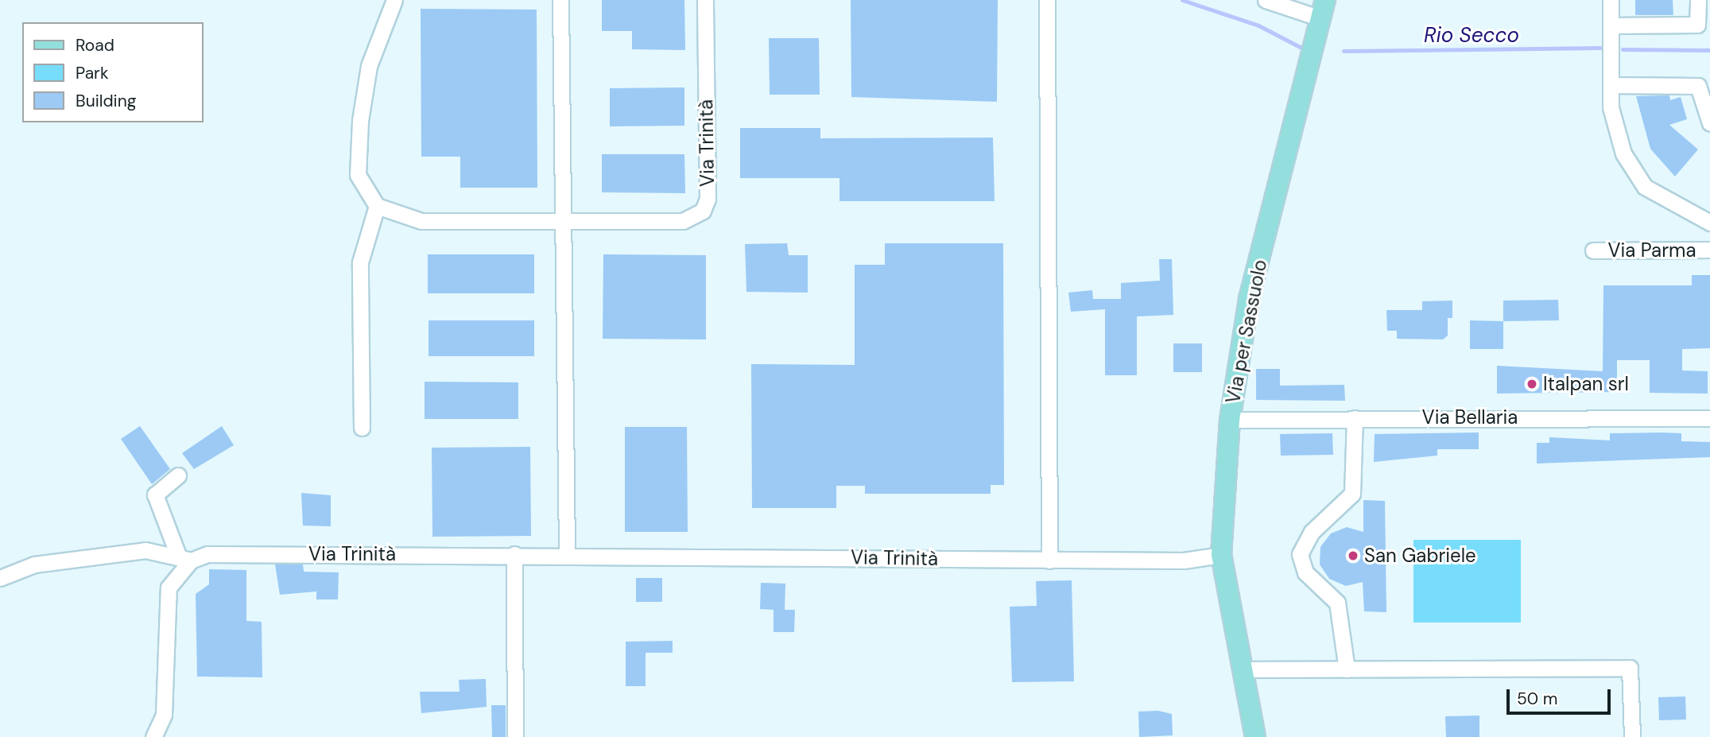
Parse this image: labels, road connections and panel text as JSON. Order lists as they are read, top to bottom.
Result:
{
  "streets": {
    "main road": ["Via per Sassuolo"],
    "street": ["Via Trinità", "Via Parma", "Via Bellaria"]
  },
  "crossings": [
    ["Via Trinità", "Via per Sassuolo"],
    ["Via per Sassuolo", "Via Bellaria"]
  ],
  "water": ["Rio Secco"],
  "places": ["Italpan srl", "San Gabriele"],
  "legend": ["Road", "Park", "Building"],
  "scale_bar": "50 m"
}
